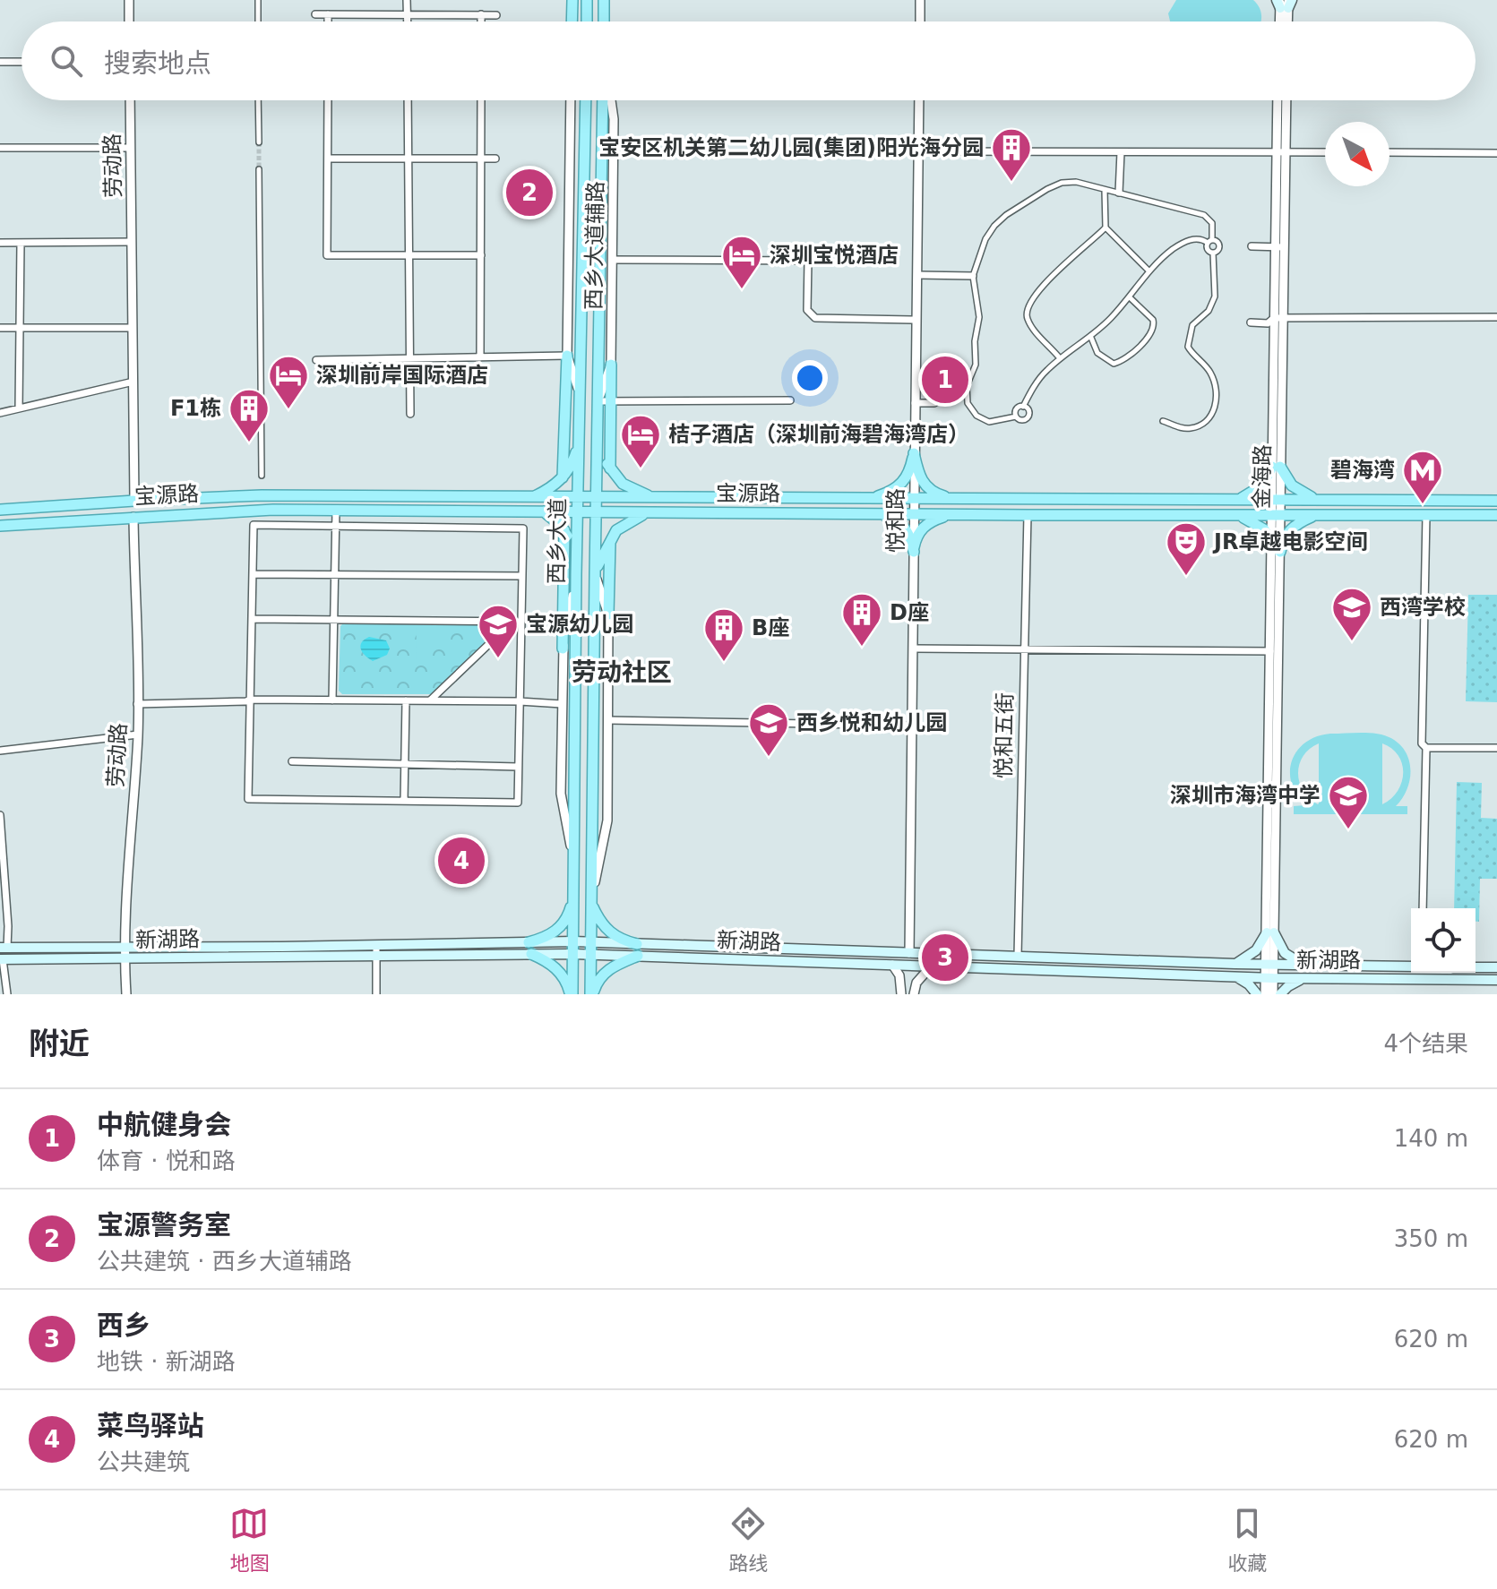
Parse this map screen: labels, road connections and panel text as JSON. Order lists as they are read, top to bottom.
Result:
{
  "streets": {
    "main road": ["宝源路", "西乡大道", "新湖路"],
    "street": [
      "劳动路",
      "西乡大道辅路",
      "金海路",
      "悦和路",
      "悦和五街"
    ]
  },
  "crossings": [
    ["劳动路", "宝源路"],
    ["劳动路", "新湖路"],
    ["西乡大道辅路", "西乡大道"],
    ["金海路", "宝源路"],
    ["金海路", "新湖路"],
    ["宝源路", "悦和路"],
    ["宝源路", "西乡大道"],
    ["宝源路", "悦和五街"],
    ["悦和路", "新湖路"],
    ["西乡大道", "新湖路"],
    ["悦和五街", "新湖路"]
  ],
  "districts": ["劳动社区"],
  "places": {
    "building": [
      "宝安区机关第二幼儿园(集团)阳光海分园",
      "F1栋",
      "D座",
      "B座"
    ],
    "hotel": ["深圳宝悦酒店", "深圳前岸国际酒店", "桔子酒店（深圳前海碧海湾店）"],
    "metro station": ["碧海湾"],
    "theatre": ["JR卓越电影空间"],
    "school or university": [
      "西湾学校",
      "宝源幼儿园",
      "西乡悦和幼儿园",
      "深圳市海湾中学"
    ]
  },
  "north": "bottom right",
  "page": {
    "search": "搜索地点",
    "pins": [
      "2",
      "1",
      "4",
      "3"
    ],
    "heading": ["附近", "4个结果"],
    "list": [
      {
        "mark": "1",
        "name": "中航健身会",
        "note": "体育 · 悦和路",
        "value": "140 m"
      },
      {
        "mark": "2",
        "name": "宝源警务室",
        "note": "公共建筑 · 西乡大道辅路",
        "value": "350 m"
      },
      {
        "mark": "3",
        "name": "西乡",
        "note": "地铁 · 新湖路",
        "value": "620 m"
      },
      {
        "mark": "4",
        "name": "菜鸟驿站",
        "note": "公共建筑",
        "value": "620 m"
      }
    ],
    "nav": ["地图", "路线", "收藏"]
  }
}
